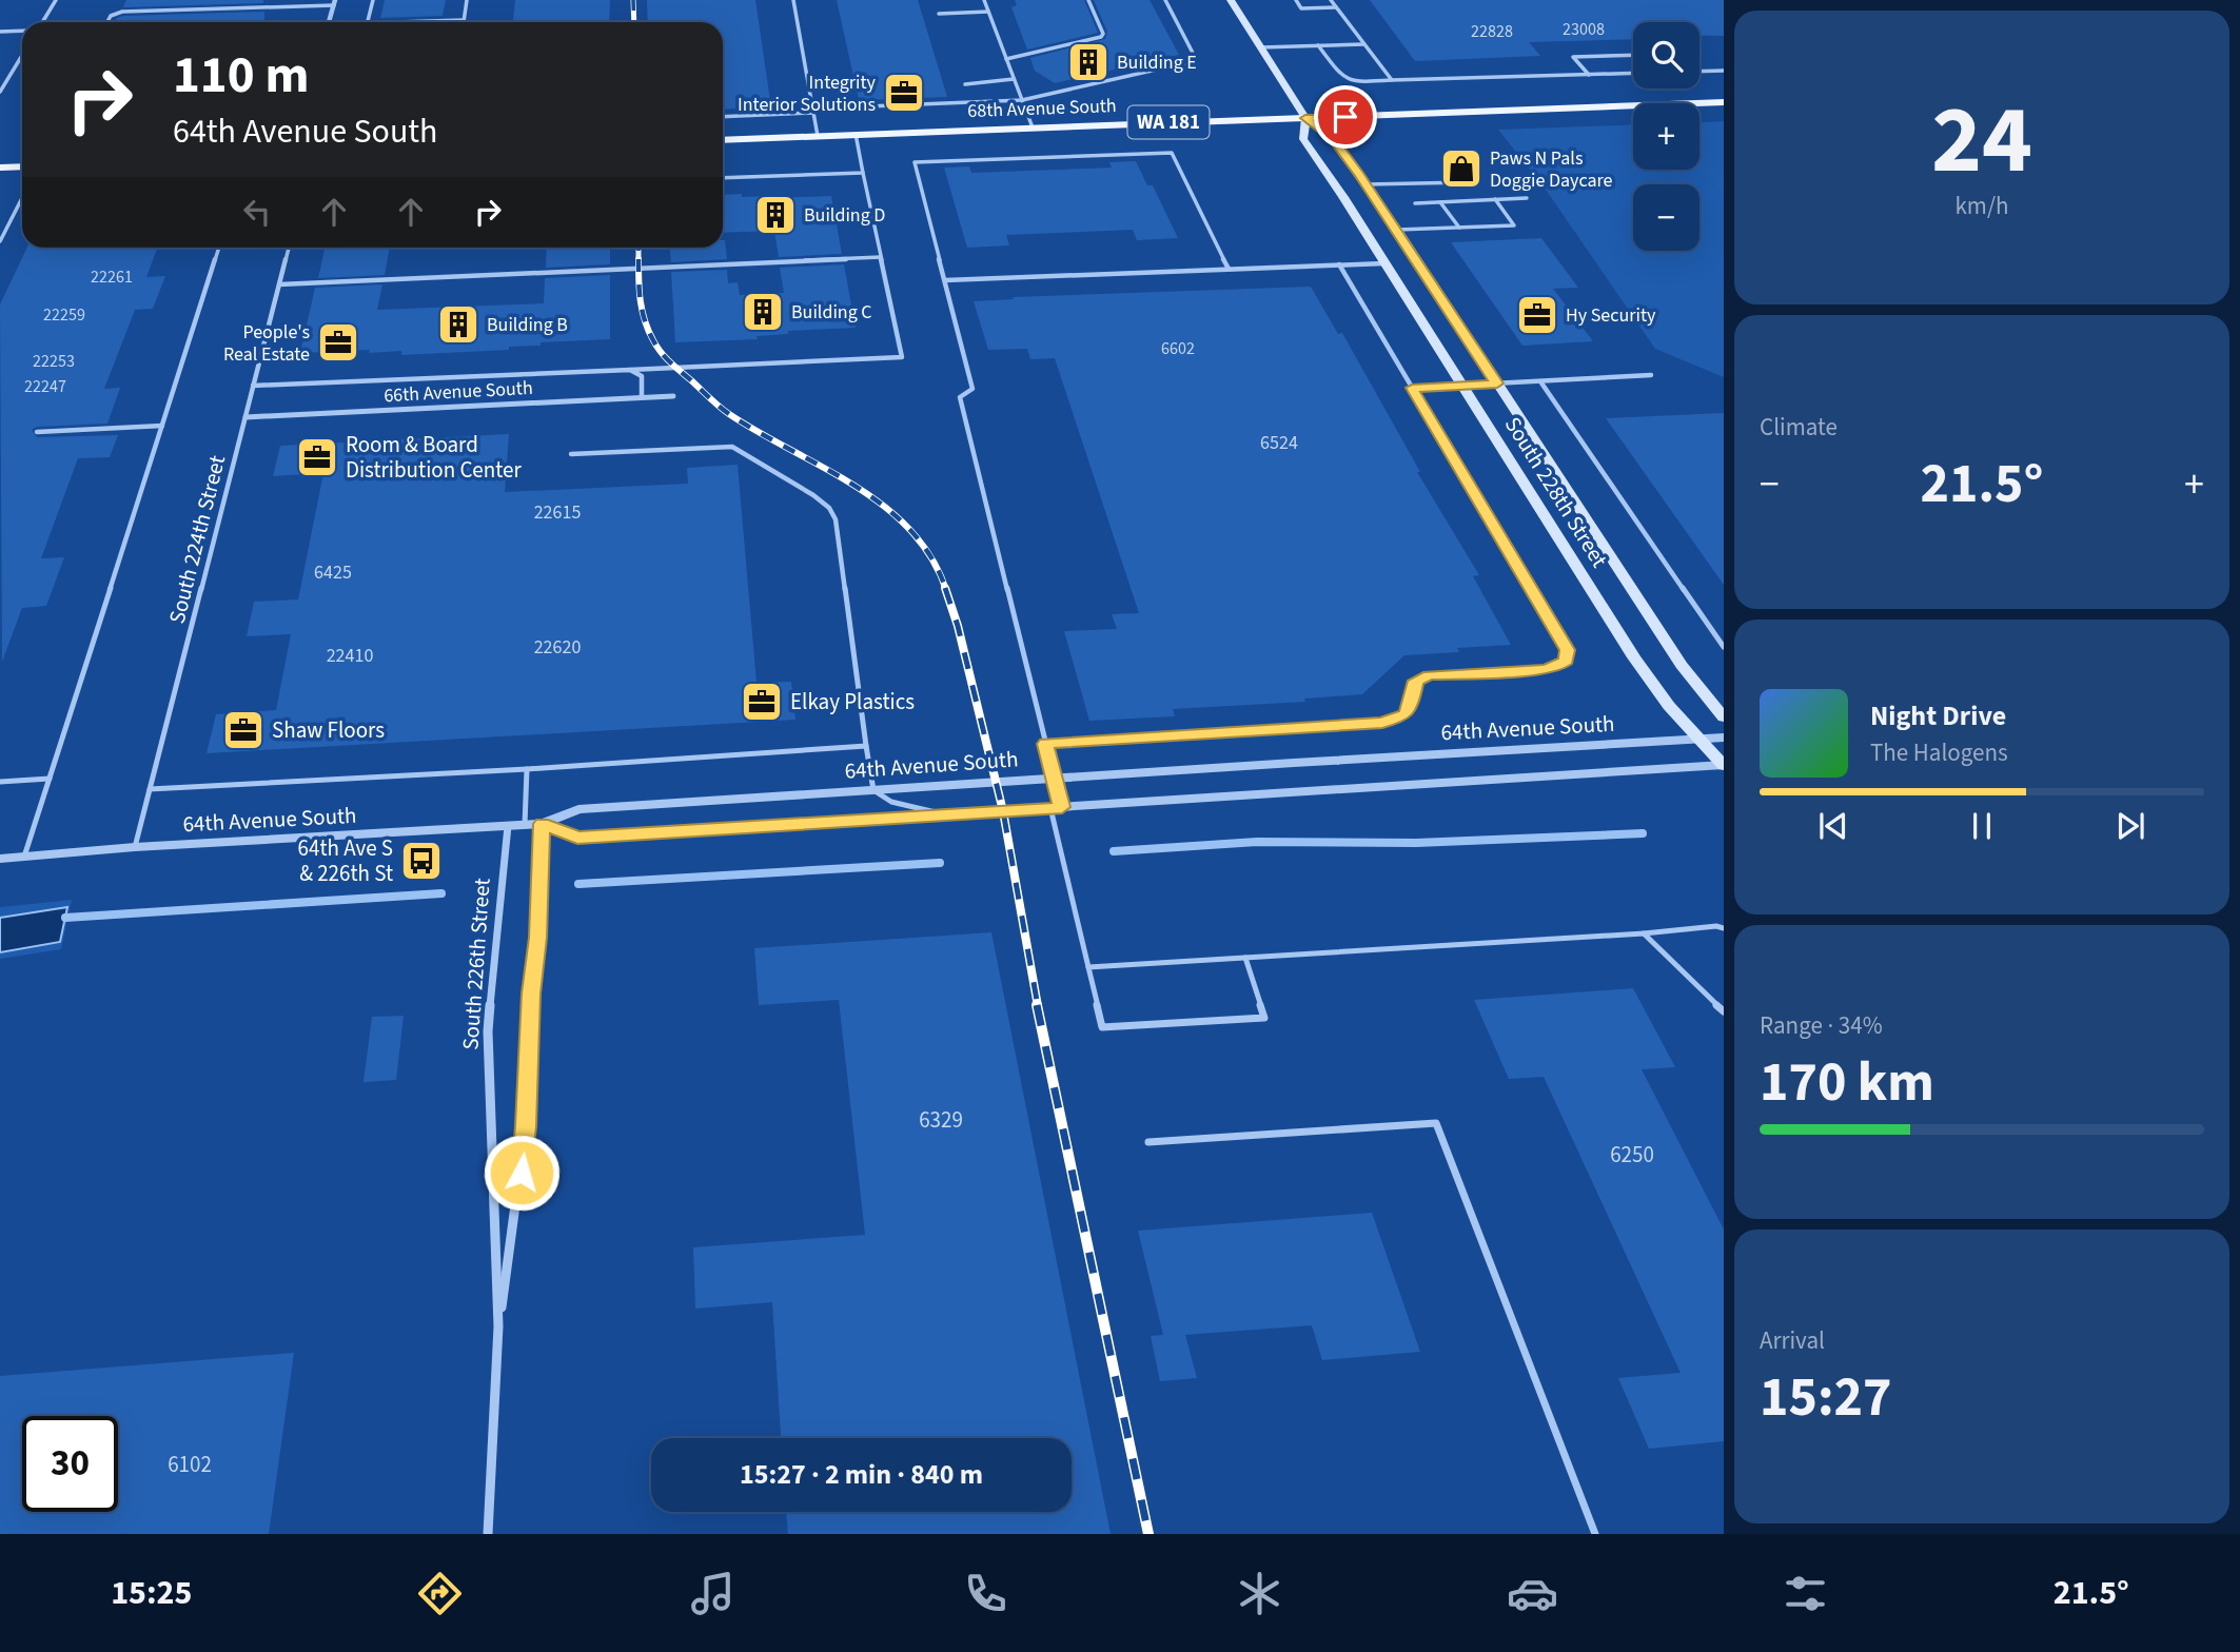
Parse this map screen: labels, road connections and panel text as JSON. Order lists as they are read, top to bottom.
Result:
{
  "streets": {
    "main road": ["68th Avenue South", "WA 181", "South 228th Street"],
    "street": ["66th Avenue South", "64th Avenue South", "South 226th Street"],
    "lane": ["South 224th Street"]
  },
  "crossings": [
    ["68th Avenue South", "South 228th Street"],
    ["66th Avenue South", "South 224th Street"],
    ["South 228th Street", "64th Avenue South"],
    ["South 224th Street", "64th Avenue South"],
    ["64th Avenue South", "South 226th Street"]
  ],
  "places": {
    "building": [
      "Building E",
      "Building D",
      "Building C",
      "Building B"
    ],
    "office": [
      "Integrity Interior Solutions",
      "Hy Security",
      "People's Real Estate",
      "Room & Board Distribution Center",
      "Elkay Plastics",
      "Shaw Floors"
    ],
    "shop": ["Paws N Pals Doggie Daycare"],
    "bus stop": ["64th Ave S & 226th St"]
  },
  "house_numbers": [
    "23008",
    "22828",
    "22261",
    "22259",
    "6602",
    "22253",
    "22247",
    "6524",
    "22615",
    "6425",
    "22620",
    "22410",
    "6329",
    "6250",
    "6102"
  ],
  "page": {
    "tile": [
      ["24", "km/h"],
      "Climate",
      ["Range · 34%", "170 km"],
      ["Arrival", "15:27"]
    ],
    "map_buttons": ["+", "−"],
    "turn": ["110 m", "64th Avenue South"],
    "heat": ["−", "21.5°", "+"],
    "song": ["Night Drive", "The Halogens"],
    "limit": "30",
    "trip": "15:27 · 2 min · 840 m",
    "tabs": ["15:25", "21.5°"]
  }
}
